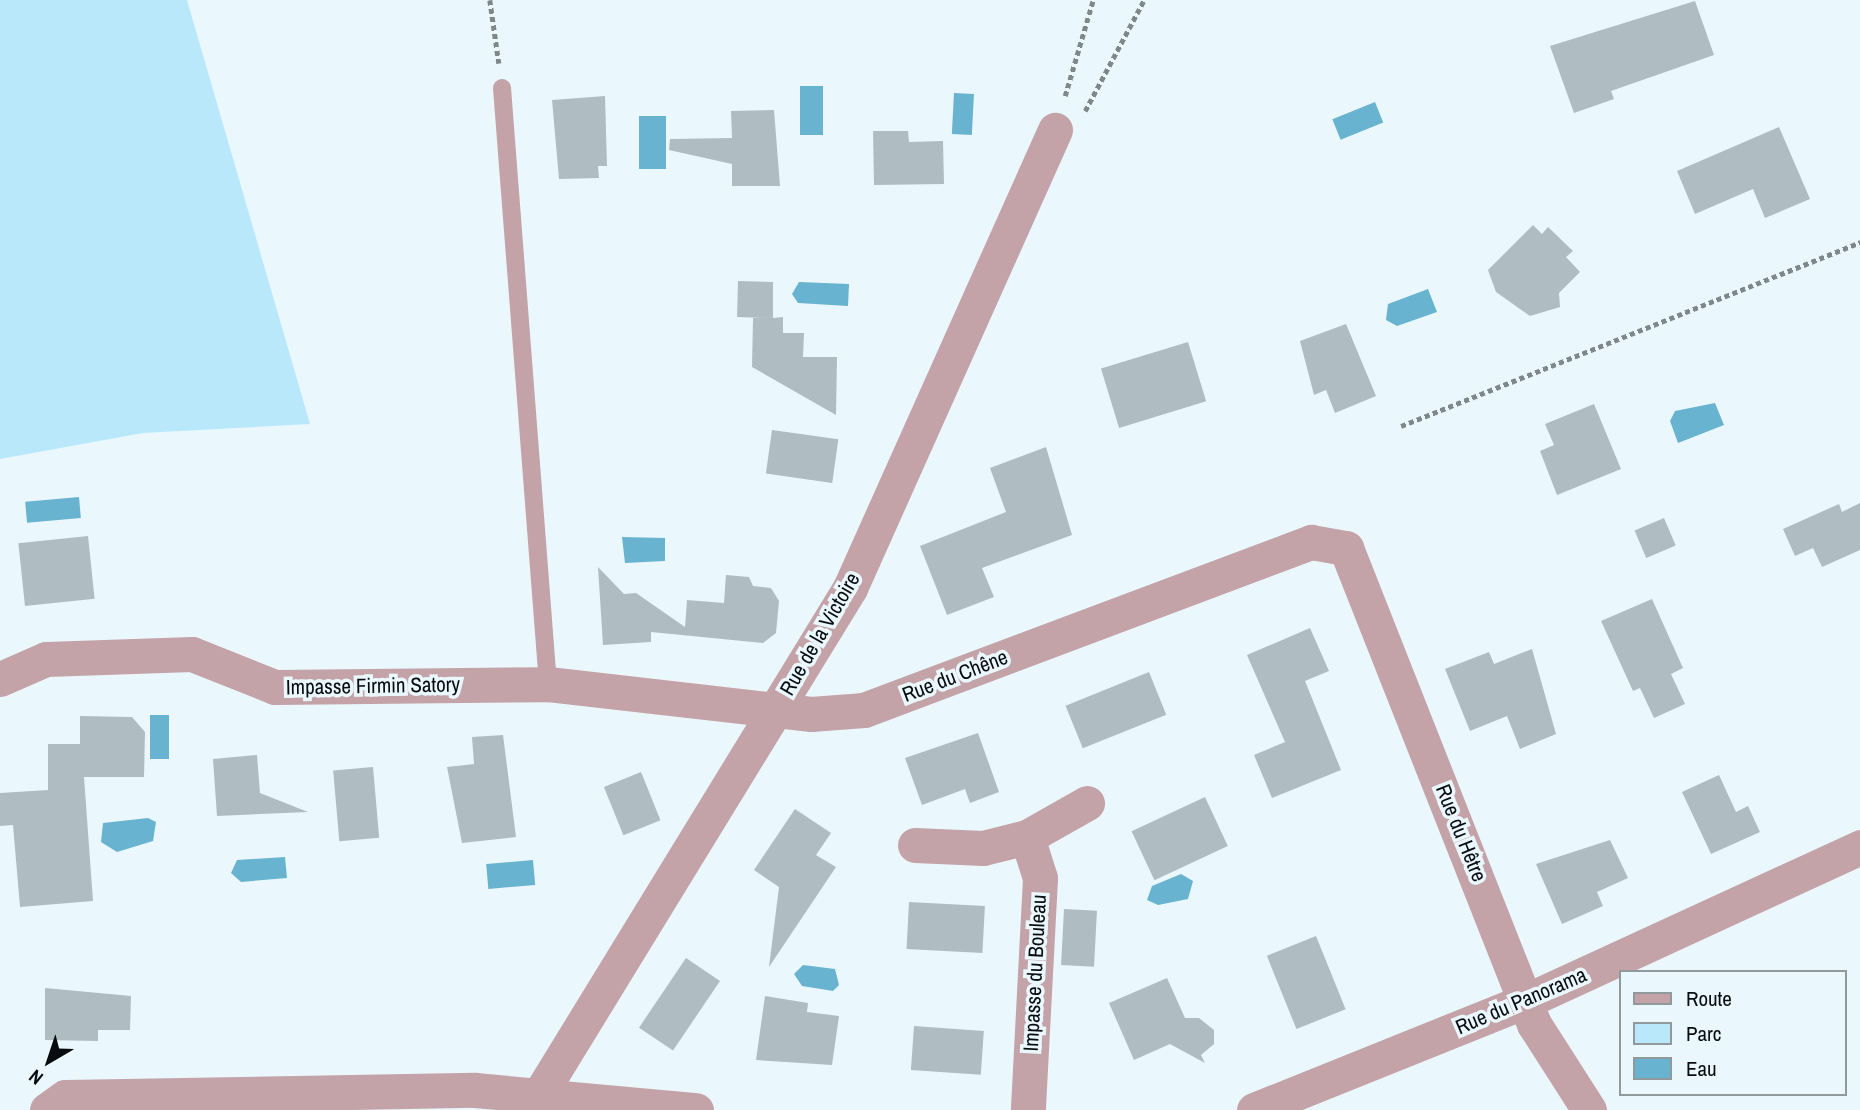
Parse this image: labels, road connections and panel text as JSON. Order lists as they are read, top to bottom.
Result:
{
  "streets": {
    "street": [
      "Rue de la Victoire",
      "Rue du Chêne",
      "Impasse Firmin Satory",
      "Rue du Hêtre",
      "Impasse du Bouleau",
      "Rue du Panorama"
    ]
  },
  "crossings": [
    ["Rue de la Victoire", "Rue du Chêne"],
    ["Rue du Chêne", "Impasse Firmin Satory"],
    ["Rue du Chêne", "Rue du Hêtre"],
    ["Rue du Hêtre", "Rue du Panorama"]
  ],
  "legend": ["Route", "Parc", "Eau"],
  "north": "bottom left"
}
